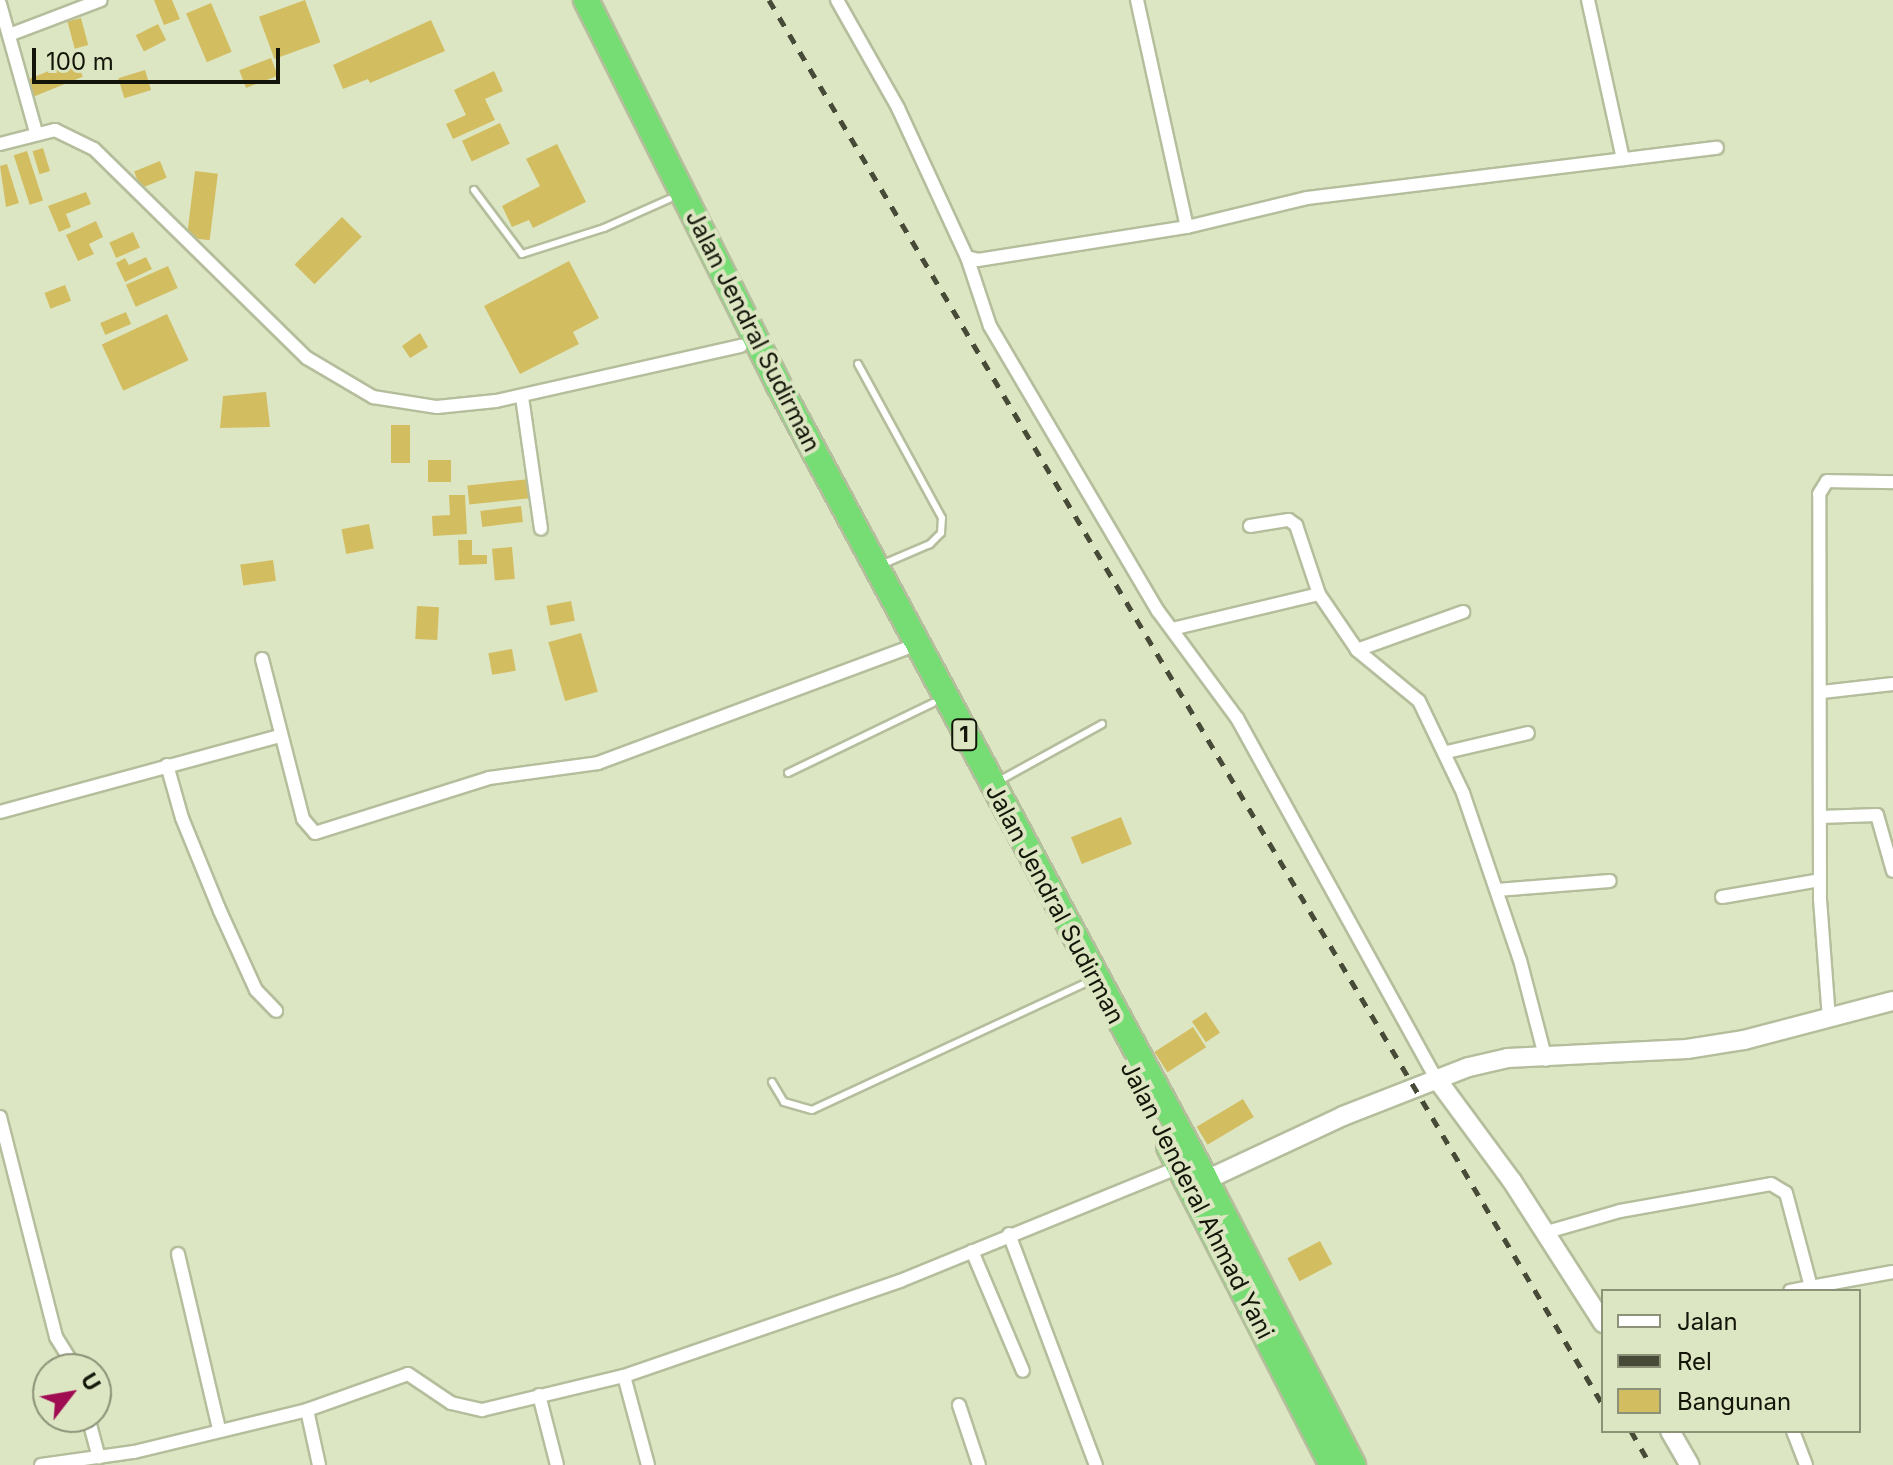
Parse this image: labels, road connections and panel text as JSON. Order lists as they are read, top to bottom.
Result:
{
  "streets": {
    "highway": ["Jalan Jendral Sudirman", "1", "Jalan Jenderal Ahmad Yani"]
  },
  "legend": ["Jalan", "Rel", "Bangunan"],
  "scale_bar": "100 m",
  "north": "top right"
}
